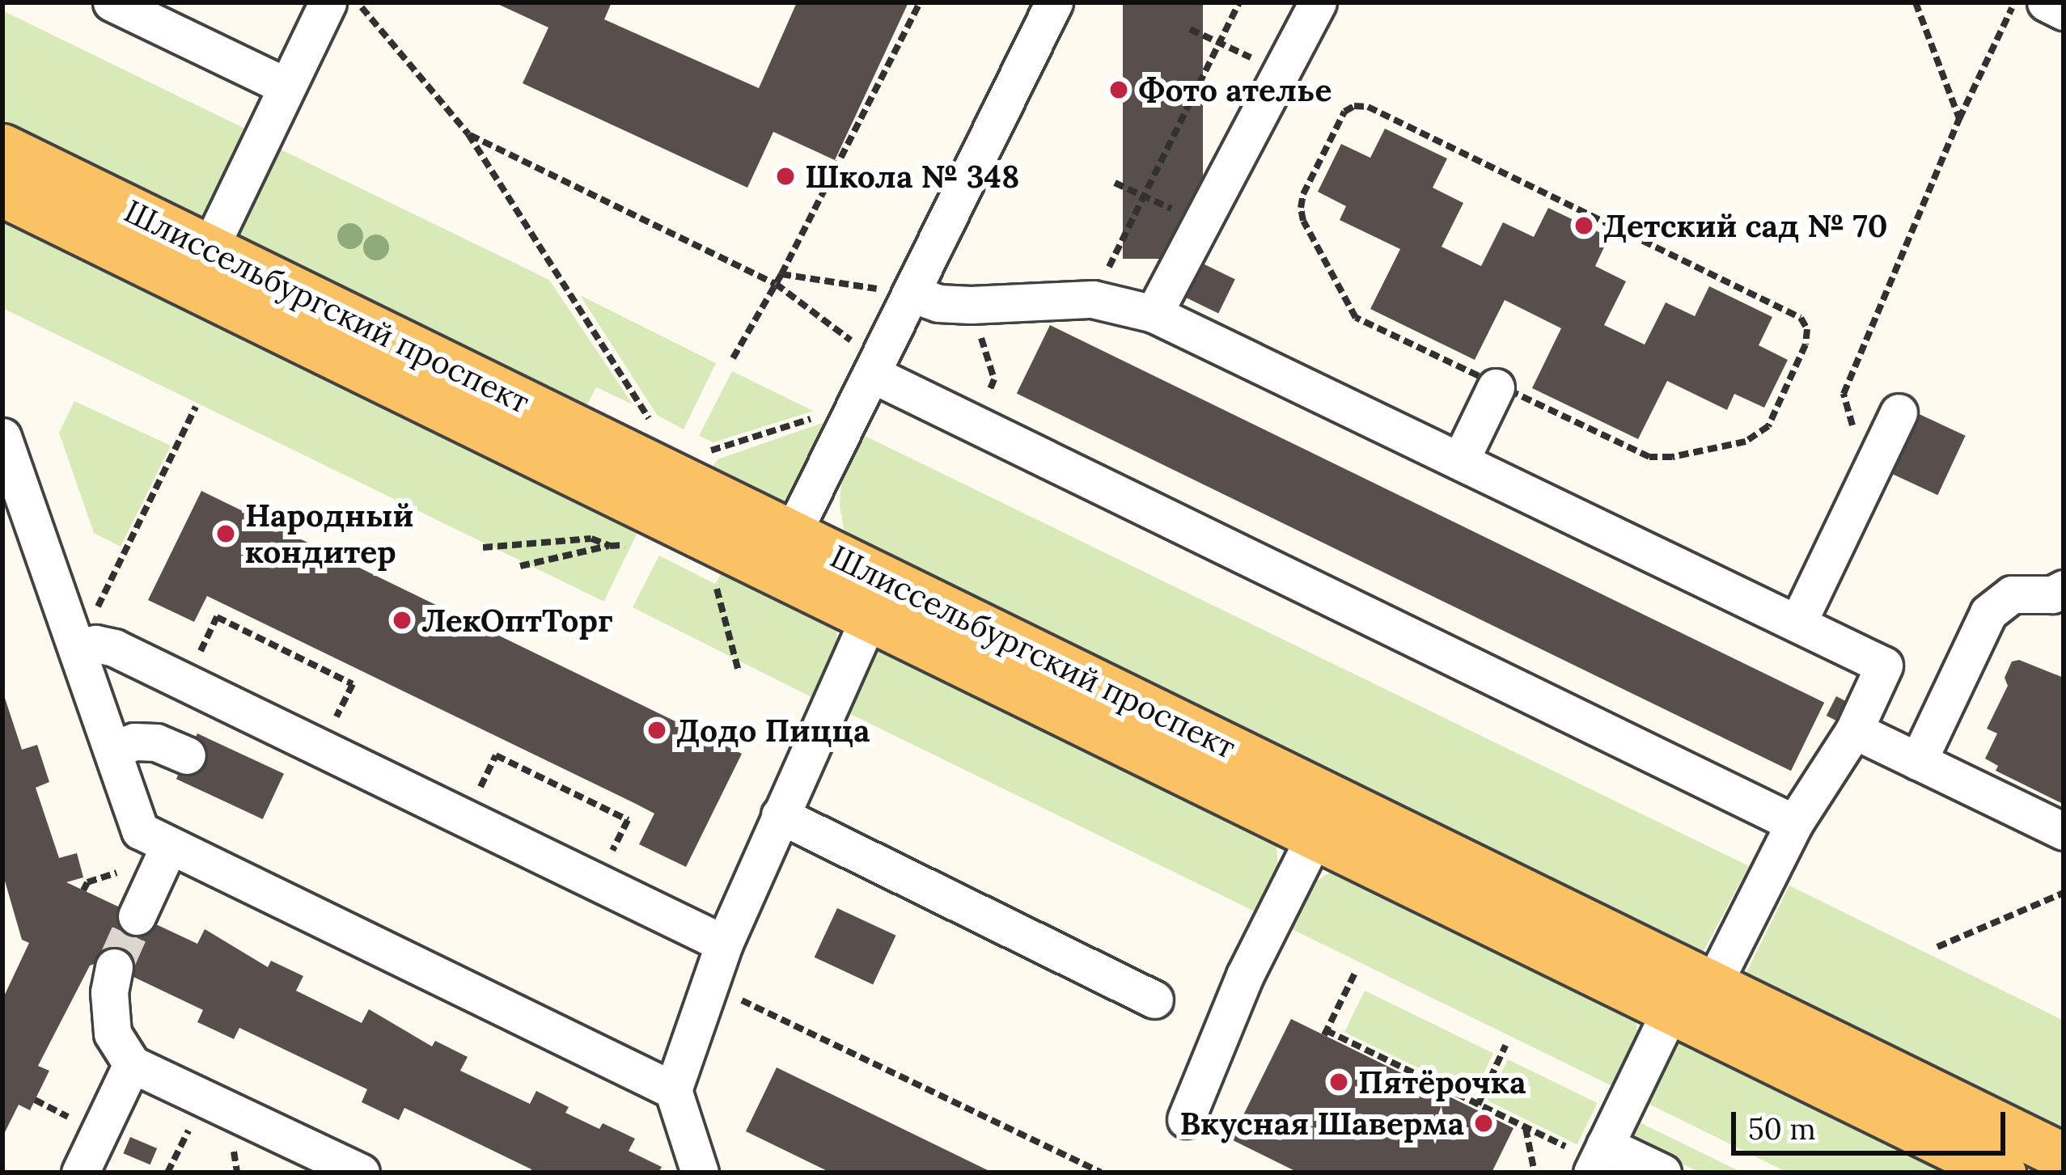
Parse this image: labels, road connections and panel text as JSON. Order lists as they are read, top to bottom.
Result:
{
  "streets": {
    "main road": ["Шлиссельбургский проспект"]
  },
  "places": [
    "Фото ателье",
    "Школа № 348",
    "Детский сад № 70",
    "Народный кондитер",
    "ЛекОптТорг",
    "Додо Пицца",
    "Пятёрочка",
    "Вкусная Шаверма"
  ],
  "scale_bar": "50 m"
}
